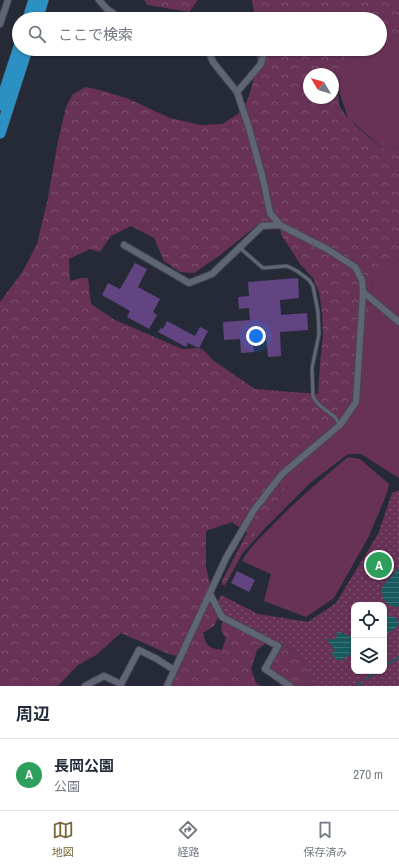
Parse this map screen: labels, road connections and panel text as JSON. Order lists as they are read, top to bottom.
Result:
{
  "north": "top left",
  "page": {
    "search": "ここで検索",
    "pins": "A",
    "heading": "周辺",
    "list": [
      {
        "mark": "A",
        "name": "長岡公園",
        "note": "公園",
        "value": "270 m"
      }
    ],
    "nav": ["地図", "経路", "保存済み"]
  }
}
